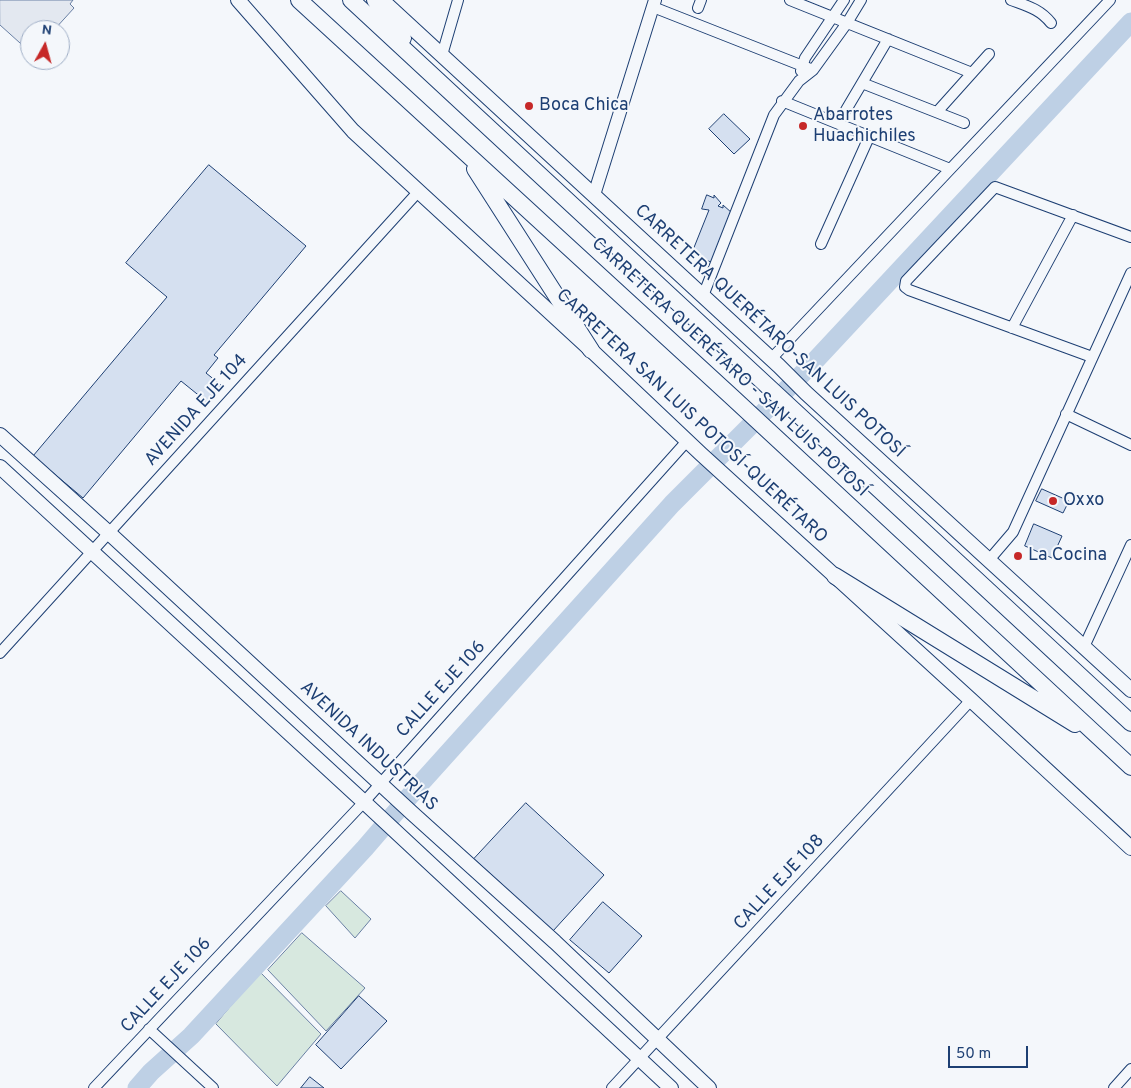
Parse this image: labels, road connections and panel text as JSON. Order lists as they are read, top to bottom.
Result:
{
  "streets": {
    "highway": ["CARRETERA QUERÉTARO - SAN LUIS POTOSÍ"],
    "main road": ["CARRETERA QUERÉTARO-SAN LUIS POTOSÍ", "CARRETERA SAN LUIS POTOSÍ-QUERÉTARO", "AVENIDA INDUSTRIAS"],
    "street": ["AVENIDA EJE 104", "CALLE EJE 106", "CALLE EJE 108"]
  },
  "crossings": [
    ["AVENIDA EJE 104", "CARRETERA SAN LUIS POTOSÍ-QUERÉTARO"],
    ["AVENIDA EJE 104", "AVENIDA INDUSTRIAS"],
    ["CARRETERA SAN LUIS POTOSÍ-QUERÉTARO", "CALLE EJE 106"],
    ["CARRETERA SAN LUIS POTOSÍ-QUERÉTARO", "CALLE EJE 108"],
    ["CALLE EJE 106", "AVENIDA INDUSTRIAS"],
    ["AVENIDA INDUSTRIAS", "CALLE EJE 108"]
  ],
  "places": [
    "Boca Chica",
    "Abarrotes Huachichiles",
    "Oxxo",
    "La Cocina"
  ],
  "scale_bar": "50 m",
  "north": "top"
}
